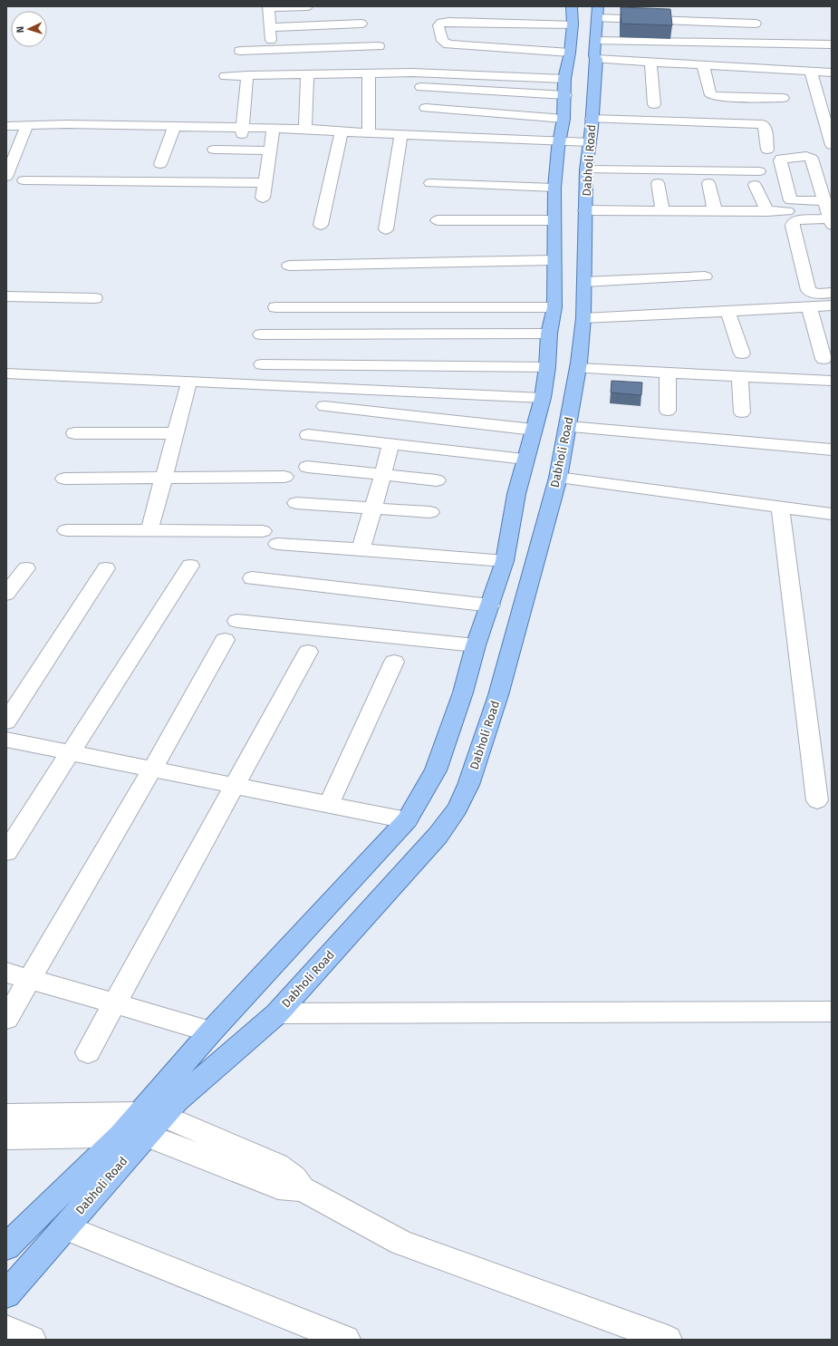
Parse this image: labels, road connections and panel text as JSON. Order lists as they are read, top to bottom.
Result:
{
  "streets": {
    "main road": ["Dabholi Road"]
  },
  "north": "left"
}
